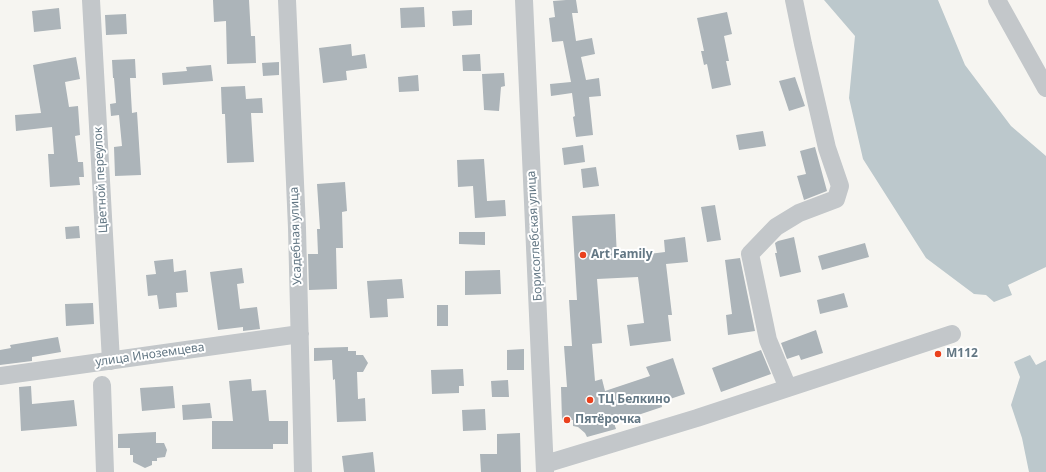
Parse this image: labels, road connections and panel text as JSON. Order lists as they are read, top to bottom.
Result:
{
  "streets": {
    "street": [
      "Цветной переулок",
      "Усадебная улица",
      "Борисоглебская улица",
      "улица Иноземцева"
    ]
  },
  "crossings": [
    ["Цветной переулок", "улица Иноземцева"],
    ["Усадебная улица", "улица Иноземцева"]
  ],
  "places": [
    "Art Family",
    "М112",
    "ТЦ Белкино",
    "Пятёрочка"
  ]
}
